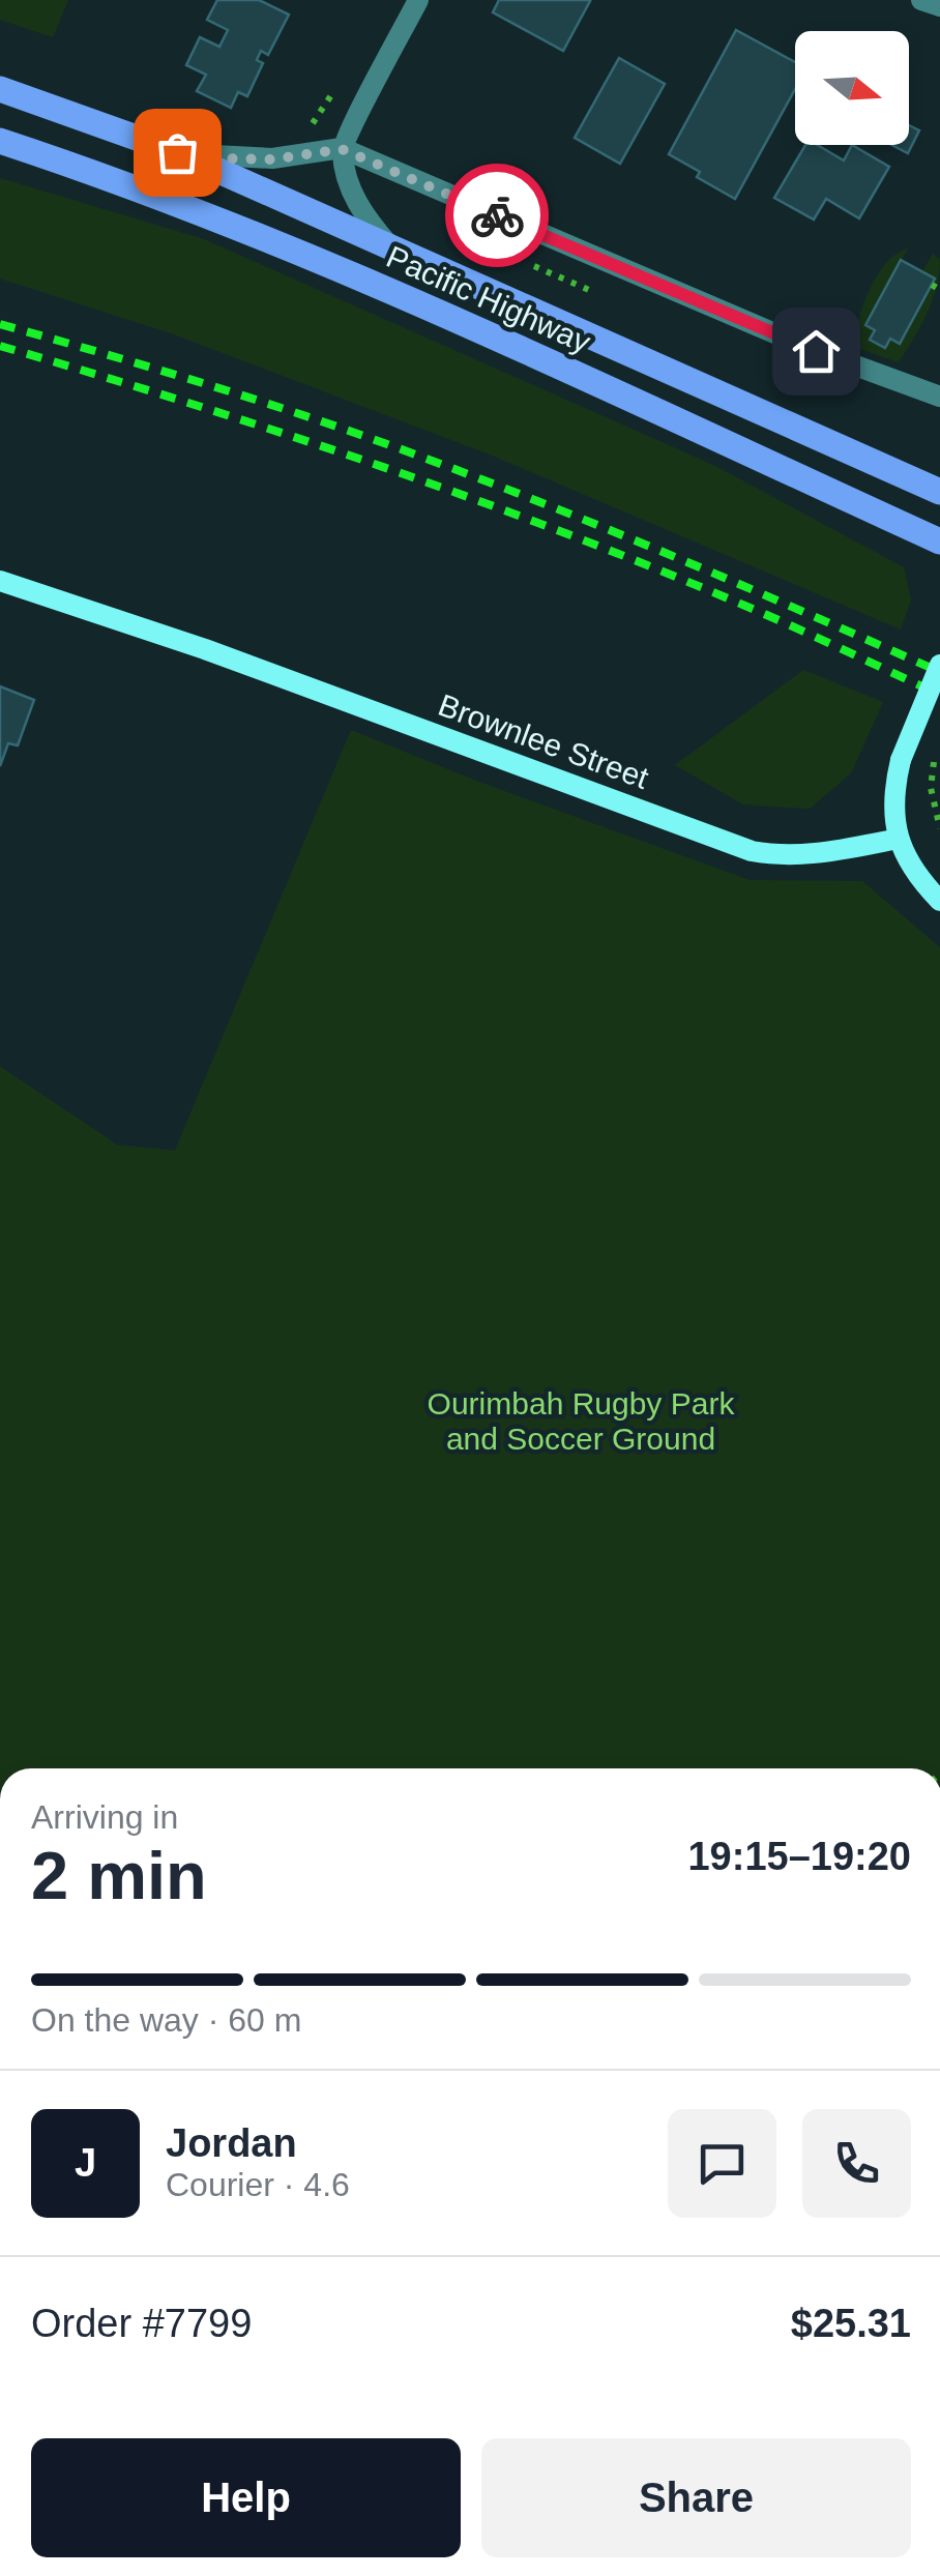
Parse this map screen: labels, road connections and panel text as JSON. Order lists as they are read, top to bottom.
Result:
{
  "streets": {
    "main road": ["Pacific Highway"],
    "street": ["Brownlee Street"]
  },
  "parks": ["Ourimbah Rugby Park and Soccer Ground"],
  "north": "right",
  "page": {
    "heading": ["2 min", "Arriving in", "19:15–19:20"],
    "panel": [
      "Jordan",
      "Courier · 4.6",
      "Order #7799",
      "$25.31"
    ],
    "bar": "On the way · 60 m",
    "round": "J",
    "buttons": ["Help", "Share"]
  }
}
